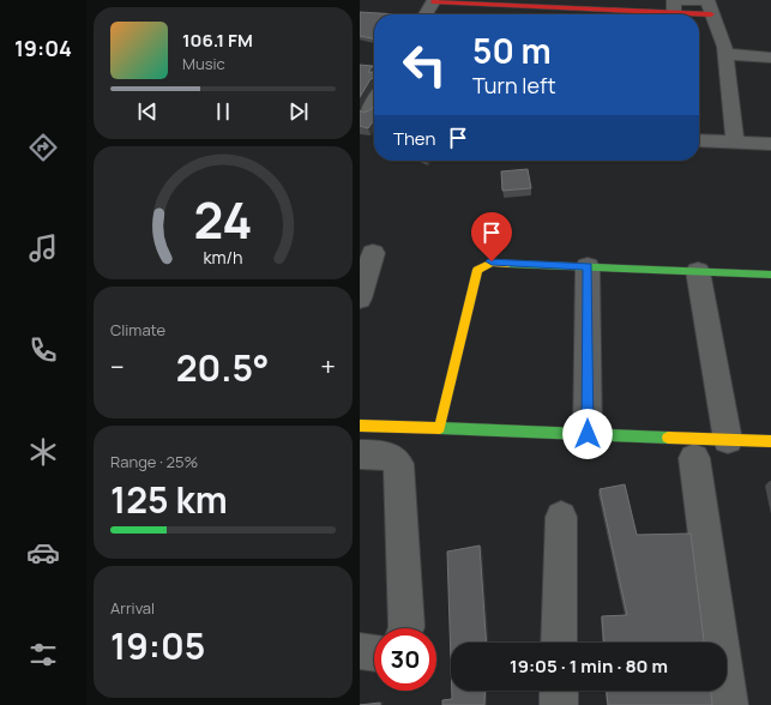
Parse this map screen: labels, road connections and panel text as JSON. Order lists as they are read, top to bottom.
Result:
{
  "page": {
    "tabs": "19:04",
    "turn": ["50 m", "Turn left"],
    "song": ["106.1 FM", "Music"],
    "then": "Then",
    "tile": [
      "Climate",
      ["Range · 25%", "125 km"],
      ["Arrival", "19:05"]
    ],
    "heat": ["−", "20.5°", "+"],
    "limit": "30",
    "trip": "19:05 · 1 min · 80 m",
    "gauge": ["24", "km/h"]
  }
}
